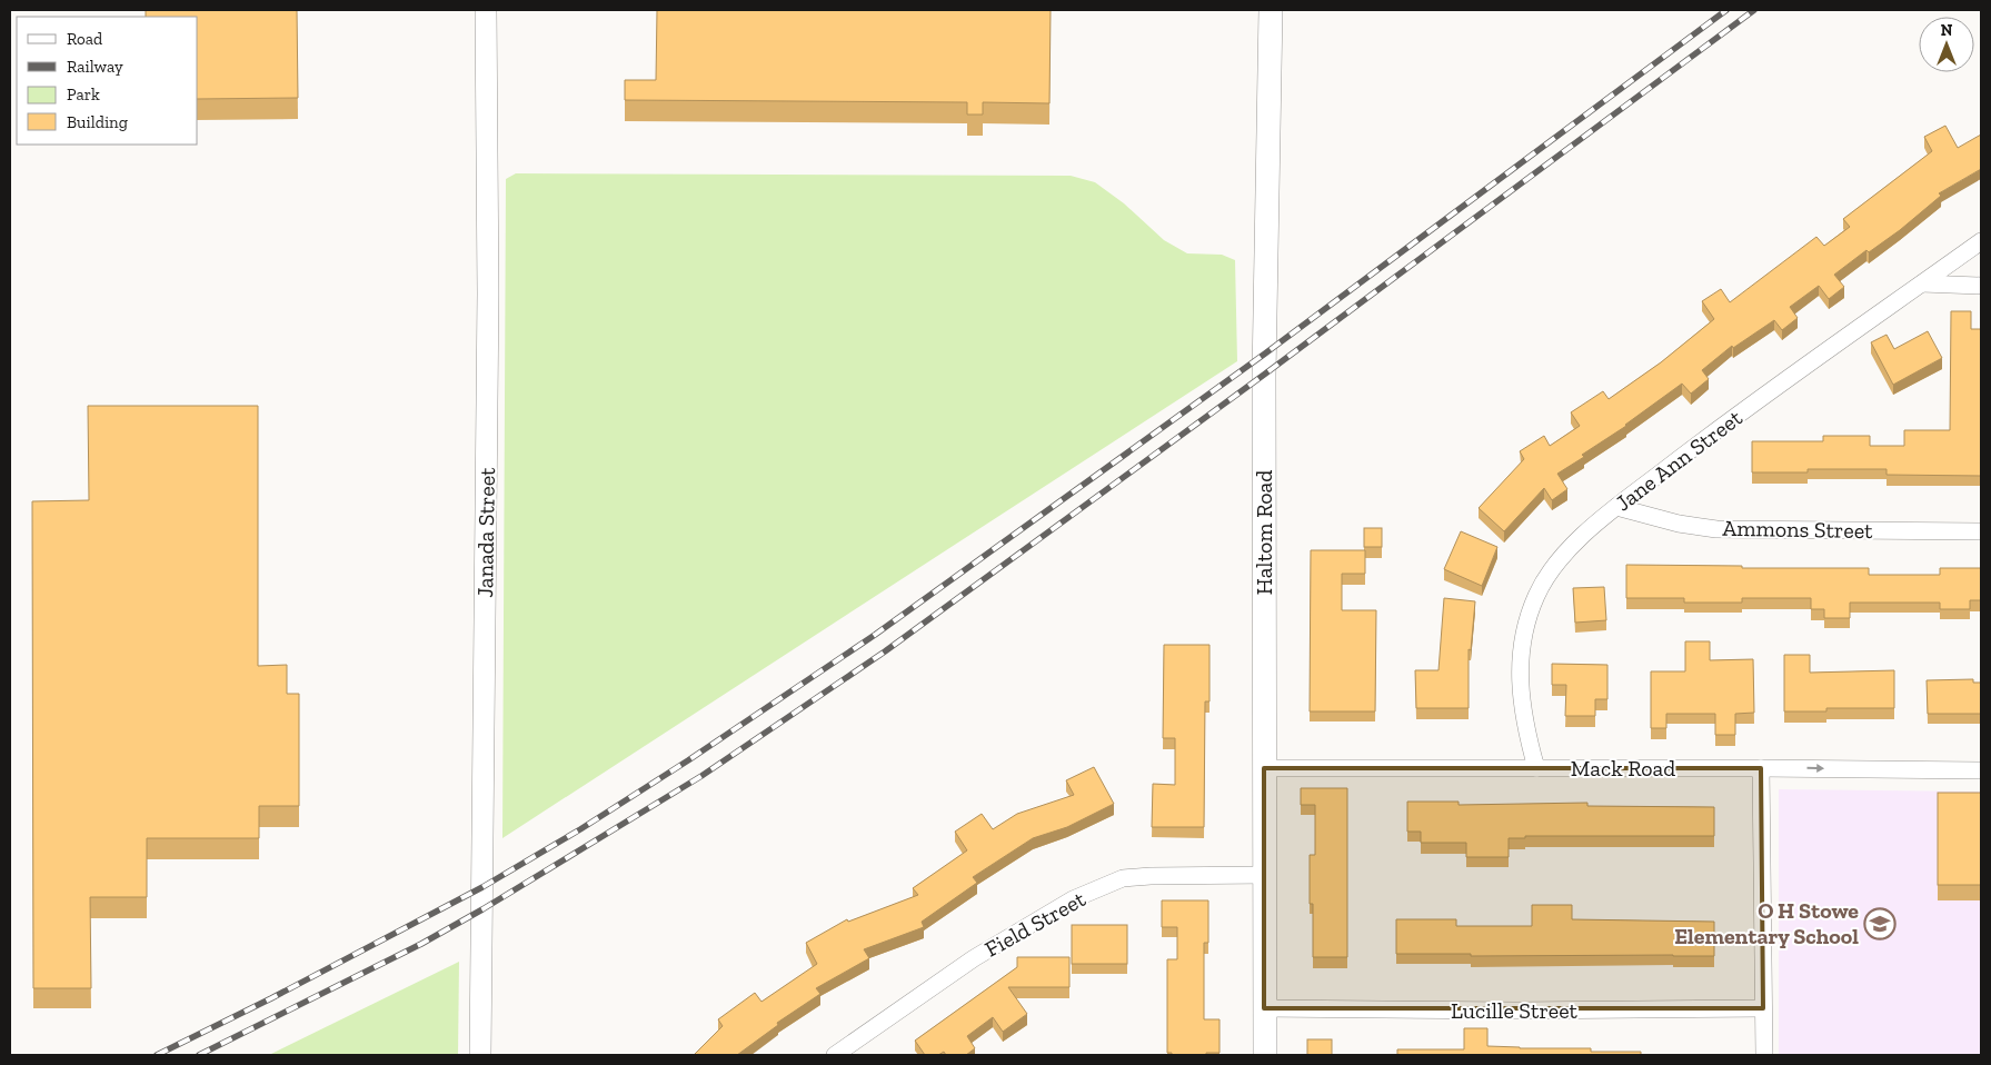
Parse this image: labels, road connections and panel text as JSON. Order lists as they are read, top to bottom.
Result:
{
  "streets": {
    "main road": ["Haltom Road"],
    "street": [
      "Jane Ann Street",
      "Ammons Street",
      "Janada Street",
      "Mack Road",
      "Field Street",
      "Lucille Street"
    ]
  },
  "crossings": [
    ["Jane Ann Street", "Ammons Street"],
    ["Jane Ann Street", "Mack Road"],
    ["Haltom Road", "Mack Road"],
    ["Haltom Road", "Field Street"],
    ["Haltom Road", "Lucille Street"]
  ],
  "places": {
    "school or university": ["O H Stowe Elementary School"]
  },
  "legend": [
    "Road",
    "Railway",
    "Park",
    "Building"
  ],
  "north": "top"
}
